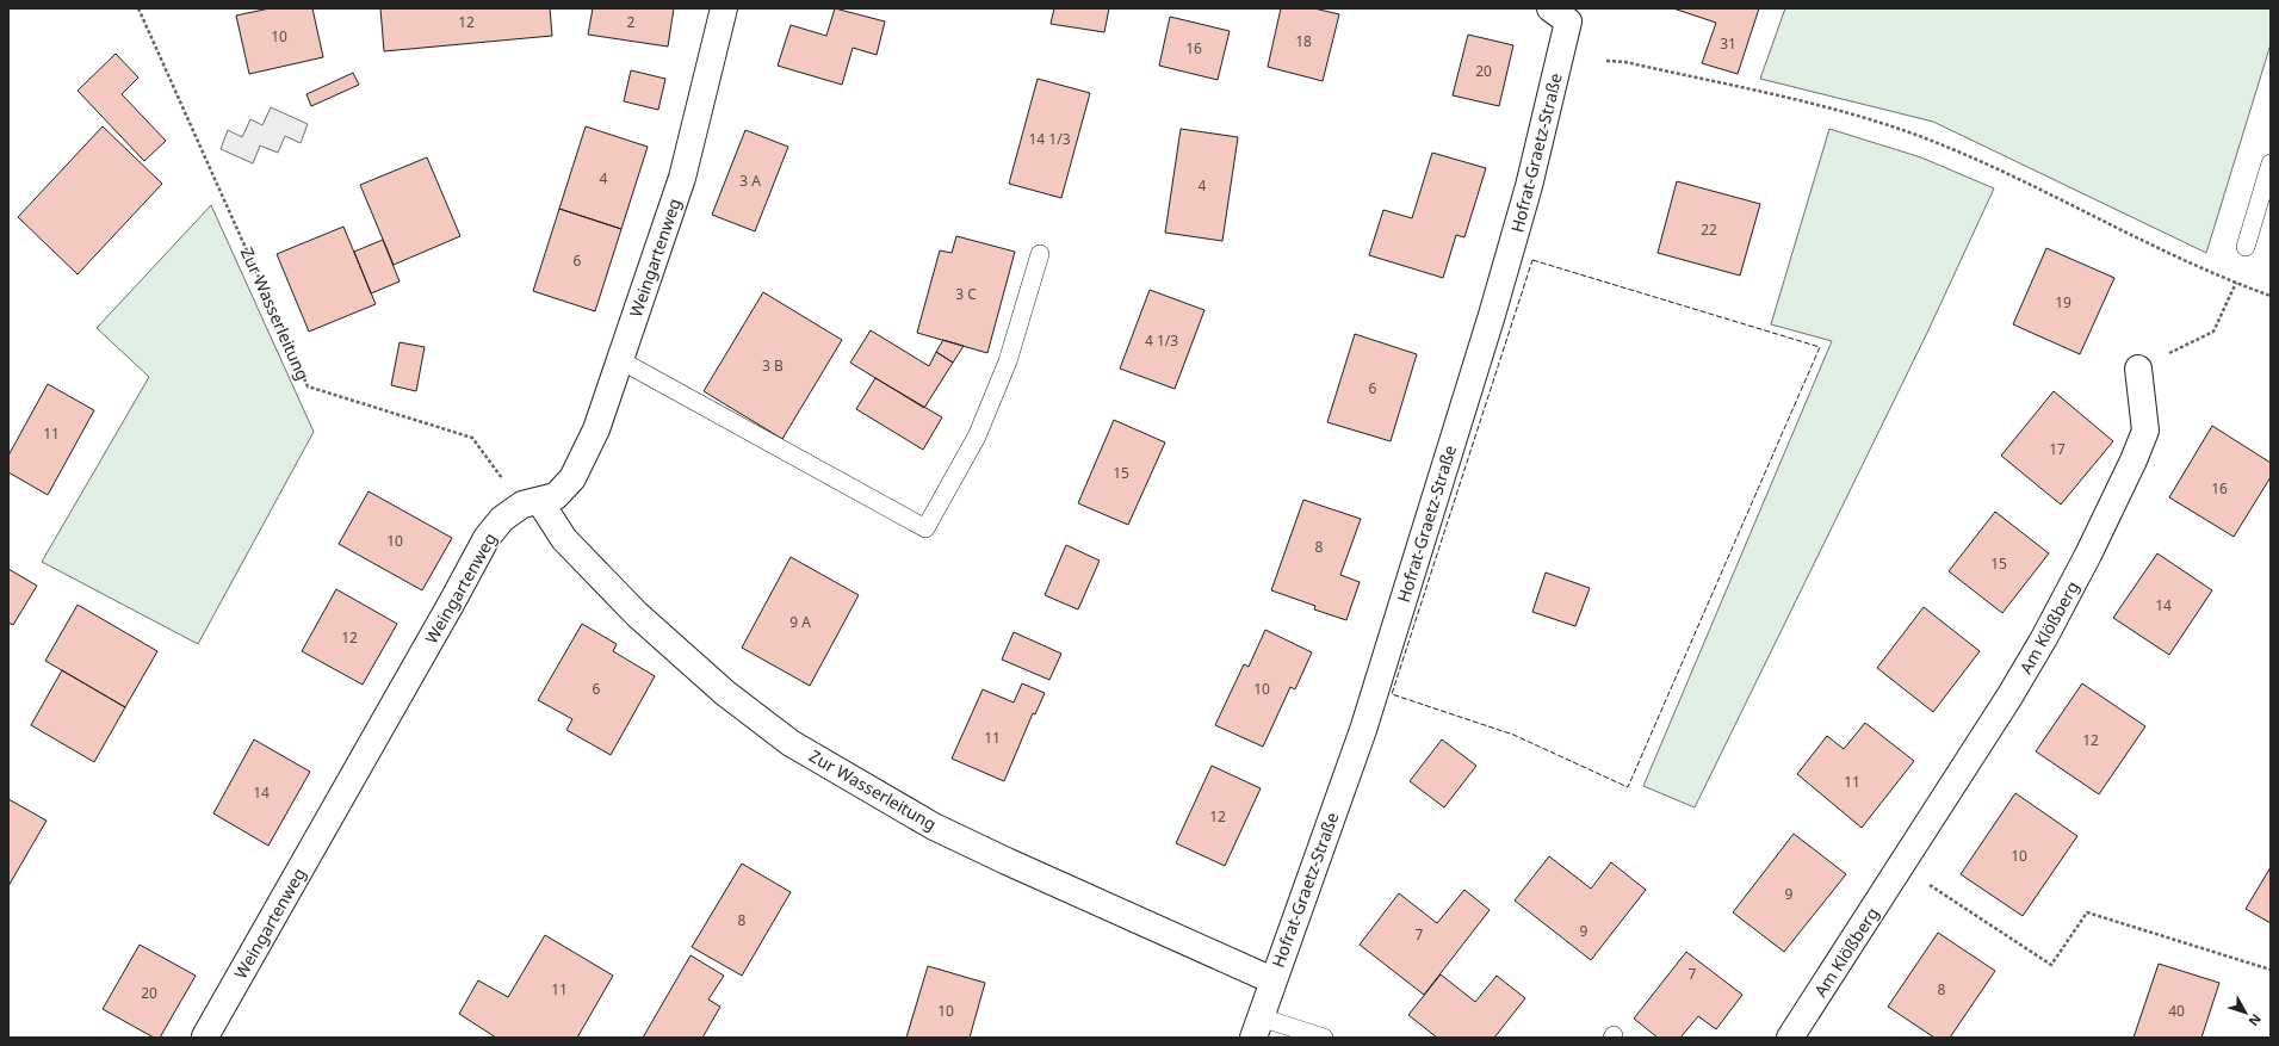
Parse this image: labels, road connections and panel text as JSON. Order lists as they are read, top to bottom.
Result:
{
  "streets": {
    "street": [
      "Hofrat-Graetz-Straße",
      "Weingartenweg",
      "Zur Wasserleitung",
      "Am Klößberg"
    ]
  },
  "crossings": [
    ["Hofrat-Graetz-Straße", "Zur Wasserleitung"],
    ["Weingartenweg", "Zur Wasserleitung"]
  ],
  "house_numbers": [
    "12",
    "2",
    "10",
    "18",
    "31",
    "16",
    "20",
    "14 1/3",
    "4",
    "3 A",
    "4",
    "22",
    "6",
    "3 C",
    "19",
    "4 1/3",
    "3 B",
    "6",
    "11",
    "17",
    "15",
    "16",
    "10",
    "8",
    "15",
    "14",
    "9 A",
    "12",
    "6",
    "10",
    "11",
    "12",
    "11",
    "14",
    "12",
    "10",
    "9",
    "8",
    "9",
    "7",
    "7",
    "11",
    "8",
    "20",
    "10",
    "40"
  ],
  "north": "bottom right"
}
